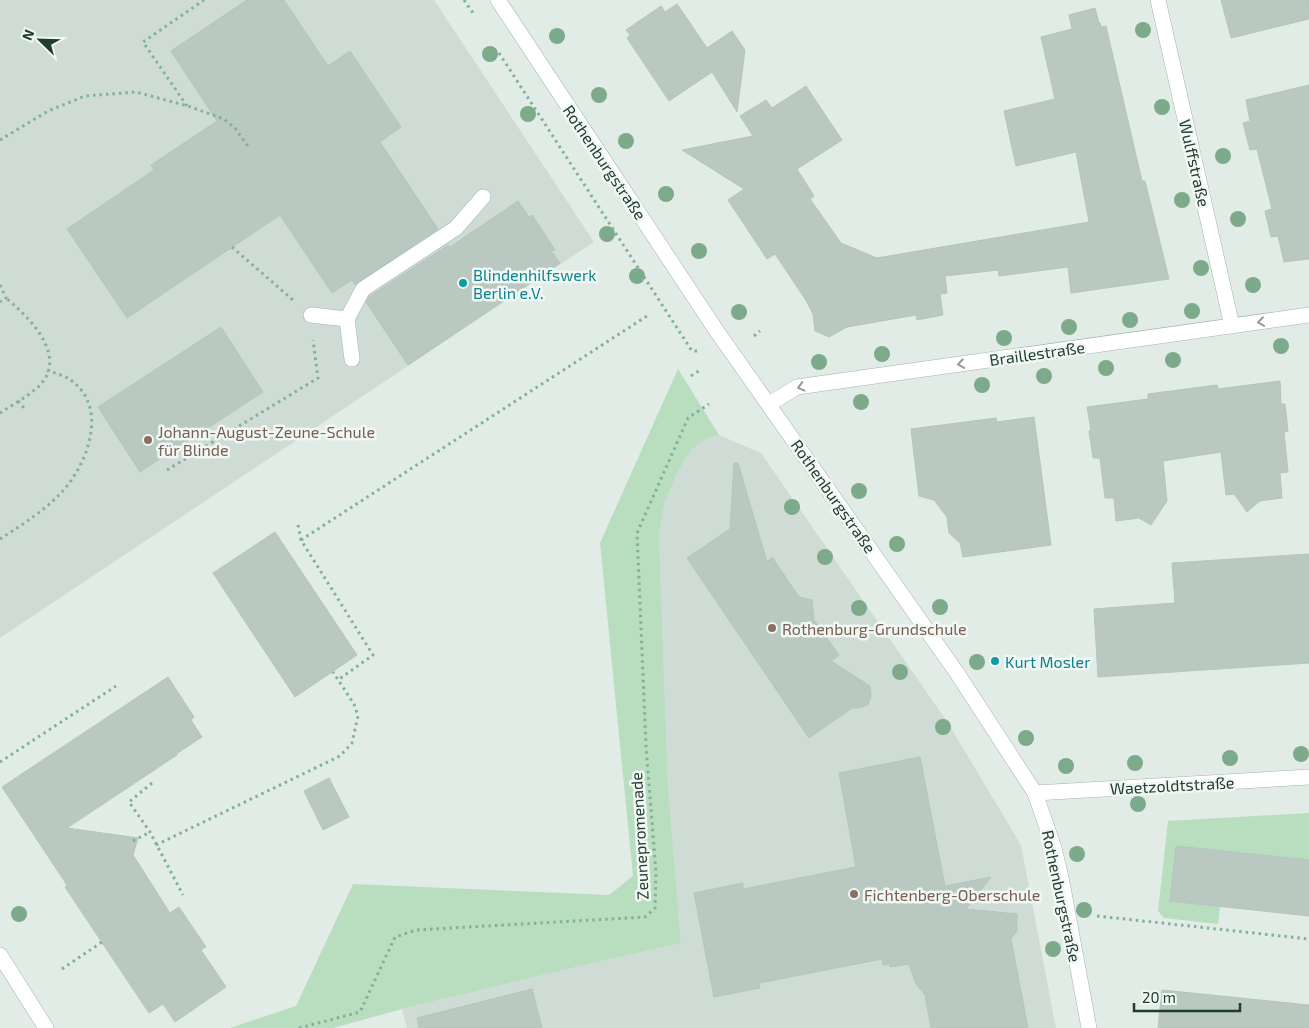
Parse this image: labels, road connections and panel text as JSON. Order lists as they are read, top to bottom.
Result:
{
  "streets": {
    "street": [
      "Rothenburgstraße",
      "Wulffstraße",
      "Braillestraße",
      "Waetzoldtstraße"
    ],
    "path": ["Zeunepromenade"]
  },
  "crossings": [
    ["Rothenburgstraße", "Braillestraße"],
    ["Rothenburgstraße", "Waetzoldtstraße"],
    ["Wulffstraße", "Braillestraße"]
  ],
  "one_way": ["Braillestraße"],
  "places": [
    "Blindenhilfswerk Berlin e.V.",
    "Johann-August-Zeune-Schule für Blinde",
    "Rothenburg-Grundschule",
    "Kurt Mosler",
    "Fichtenberg-Oberschule"
  ],
  "scale_bar": "20 m",
  "north": "top left"
}
